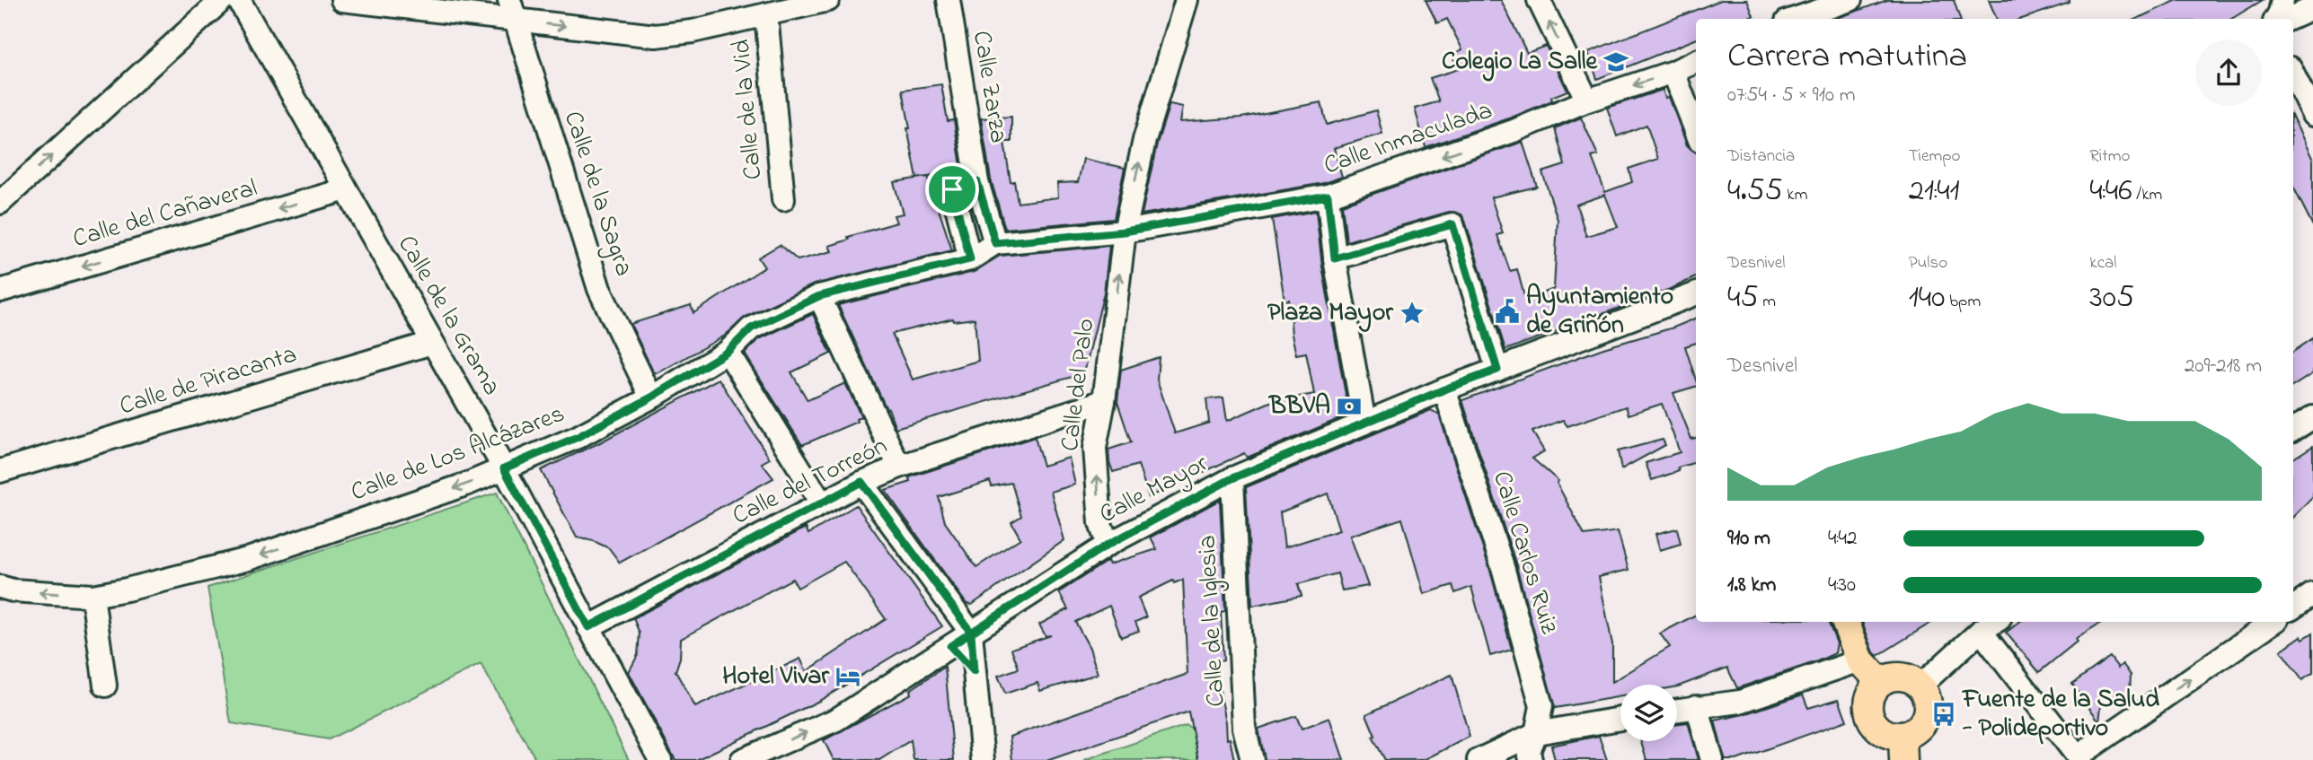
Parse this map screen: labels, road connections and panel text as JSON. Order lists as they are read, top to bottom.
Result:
{
  "streets": {
    "street": [
      "Calle Zarza",
      "Calle de la Vid",
      "Calle Inmaculada",
      "Calle de la Sagra",
      "Calle del Cañaveral",
      "Calle de la Grama",
      "Calle de Piracanta",
      "Calle del Palo",
      "Calle de Los Alcázares",
      "Calle del Torreón",
      "Calle Mayor",
      "Calle Carlos Ruiz",
      "Calle de la Iglesia"
    ]
  },
  "crossings": [
    ["Calle Zarza", "Calle de Los Alcázares"],
    ["Calle Inmaculada", "Calle del Palo"],
    ["Calle Inmaculada", "Calle de Los Alcázares"],
    ["Calle de la Sagra", "Calle de Los Alcázares"],
    ["Calle del Cañaveral", "Calle de la Grama"],
    ["Calle de la Grama", "Calle de Piracanta"],
    ["Calle de la Grama", "Calle de Los Alcázares"],
    ["Calle de la Grama", "Calle del Torreón"],
    ["Calle del Palo", "Calle de Los Alcázares"],
    ["Calle del Palo", "Calle del Torreón"],
    ["Calle del Palo", "Calle Mayor"],
    ["Calle Mayor", "Calle Carlos Ruiz"],
    ["Calle Mayor", "Calle de la Iglesia"]
  ],
  "one_way": [
    "Calle Inmaculada",
    "Calle del Cañaveral",
    "Calle del Palo",
    "Calle de Los Alcázares"
  ],
  "places": {
    "school or university": ["Colegio La Salle"],
    "public building": ["Ayuntamiento de Griñón"],
    "place": ["Plaza Mayor"],
    "bank": ["BBVA"],
    "hotel": ["Hotel Vivar"],
    "bus stop": ["Fuente de la Salud - Polideportivo"]
  },
  "page": {
    "heading": ["Carrera matutina", "07:54 · 5 × 910 m"],
    "stats": [
      ["Distancia", "4.55 km"],
      ["Tiempo", "21:41"],
      ["Ritmo", "4:46 /km"],
      ["Desnivel", "45 m"],
      ["Pulso", "140 bpm"],
      ["kcal", "305"]
    ],
    "chart": ["Desnivel", "209–218 m"],
    "list": [
      {
        "name": "910 m",
        "note": "4:42"
      },
      {
        "name": "1.8 km",
        "note": "4:30"
      }
    ]
  }
}
